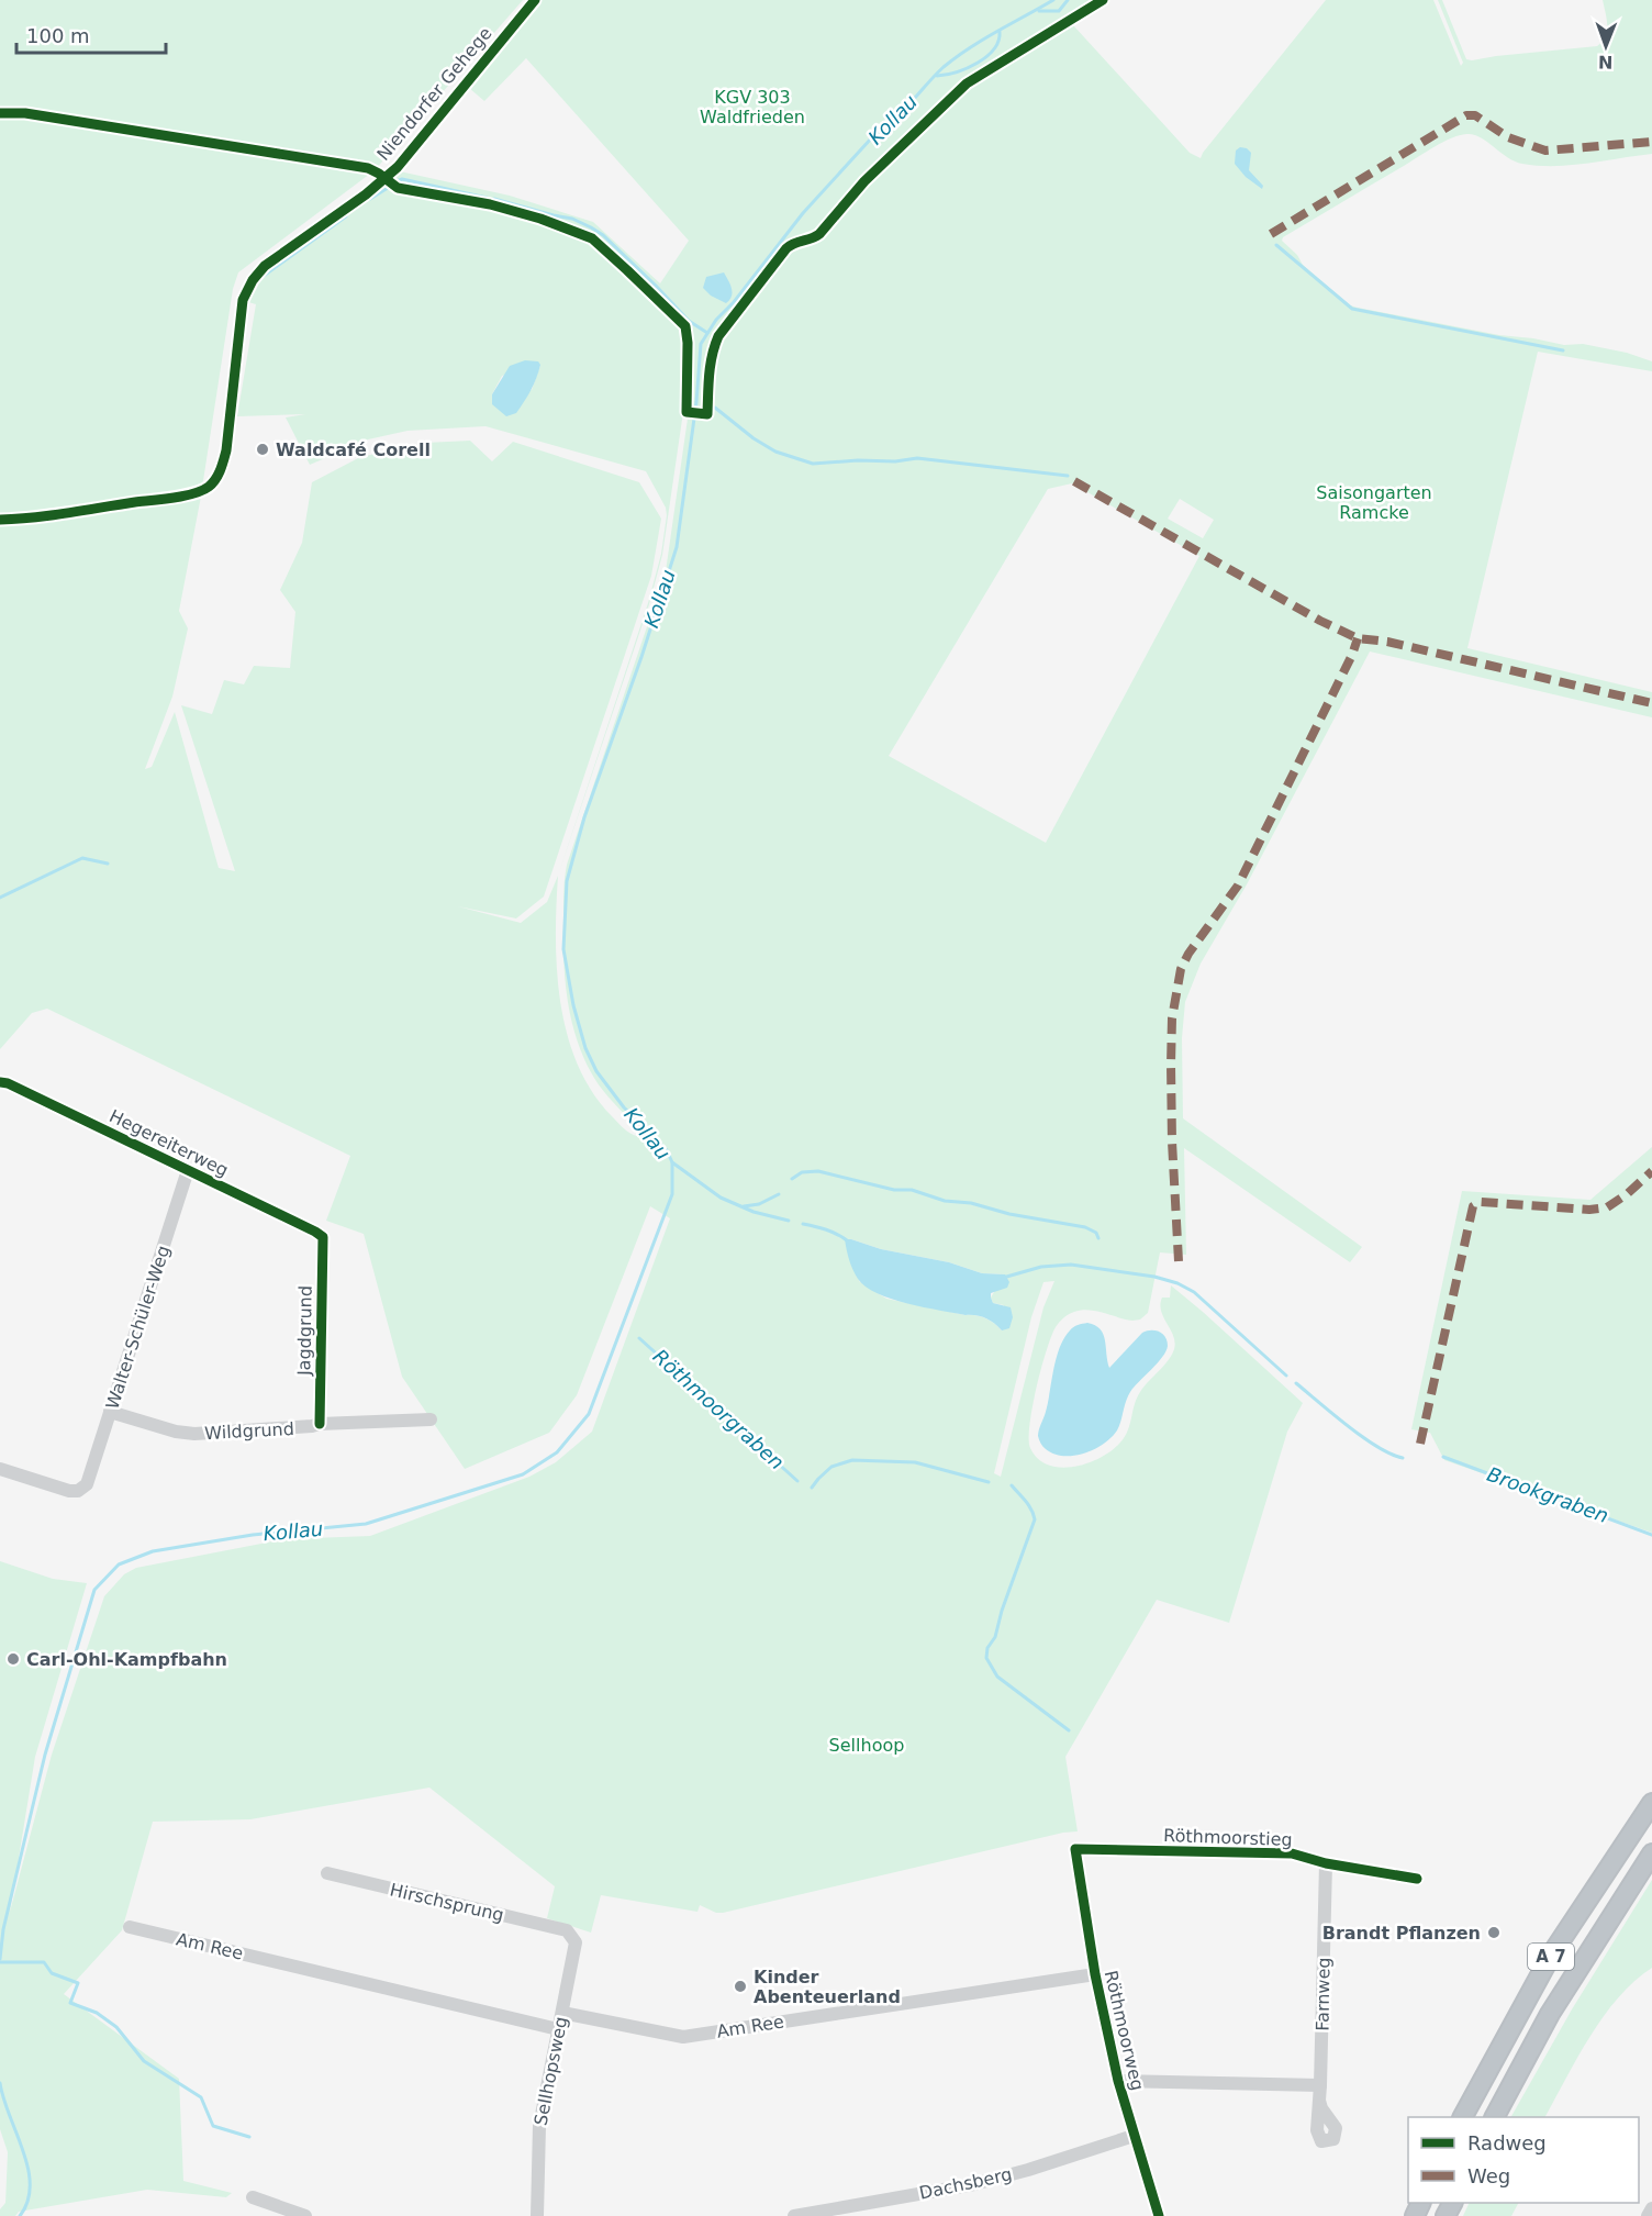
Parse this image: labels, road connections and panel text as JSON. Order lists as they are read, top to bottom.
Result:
{
  "streets": {
    "highway": ["A 7"],
    "street": [
      "Niendorfer Gehege",
      "Hegereiterweg",
      "Walter-Schüler-Weg",
      "Jagdgrund",
      "Wildgrund",
      "Röthmoorstieg",
      "Hirschsprung",
      "Am Ree",
      "Farnweg",
      "Röthmoorweg",
      "Sellhopsweg",
      "Dachsberg"
    ]
  },
  "crossings": [
    ["Hegereiterweg", "Walter-Schüler-Weg"],
    ["Hegereiterweg", "Jagdgrund"],
    ["Walter-Schüler-Weg", "Wildgrund"],
    ["Jagdgrund", "Wildgrund"],
    ["Röthmoorstieg", "Farnweg"],
    ["Röthmoorstieg", "Röthmoorweg"],
    ["Hirschsprung", "Sellhopsweg"],
    ["Am Ree", "Röthmoorweg"],
    ["Am Ree", "Sellhopsweg"],
    ["Röthmoorweg", "Dachsberg"]
  ],
  "water": ["Kollau", "Röthmoorgraben", "Brookgraben"],
  "parks": ["KGV 303 Waldfrieden", "Saisongarten Ramcke", "Sellhoop"],
  "places": [
    "Waldcafé Corell",
    "Carl-Ohl-Kampfbahn",
    "Brandt Pflanzen",
    "Kinder Abenteuerland"
  ],
  "legend": ["Radweg", "Weg"],
  "scale_bar": "100 m",
  "north": "bottom"
}
